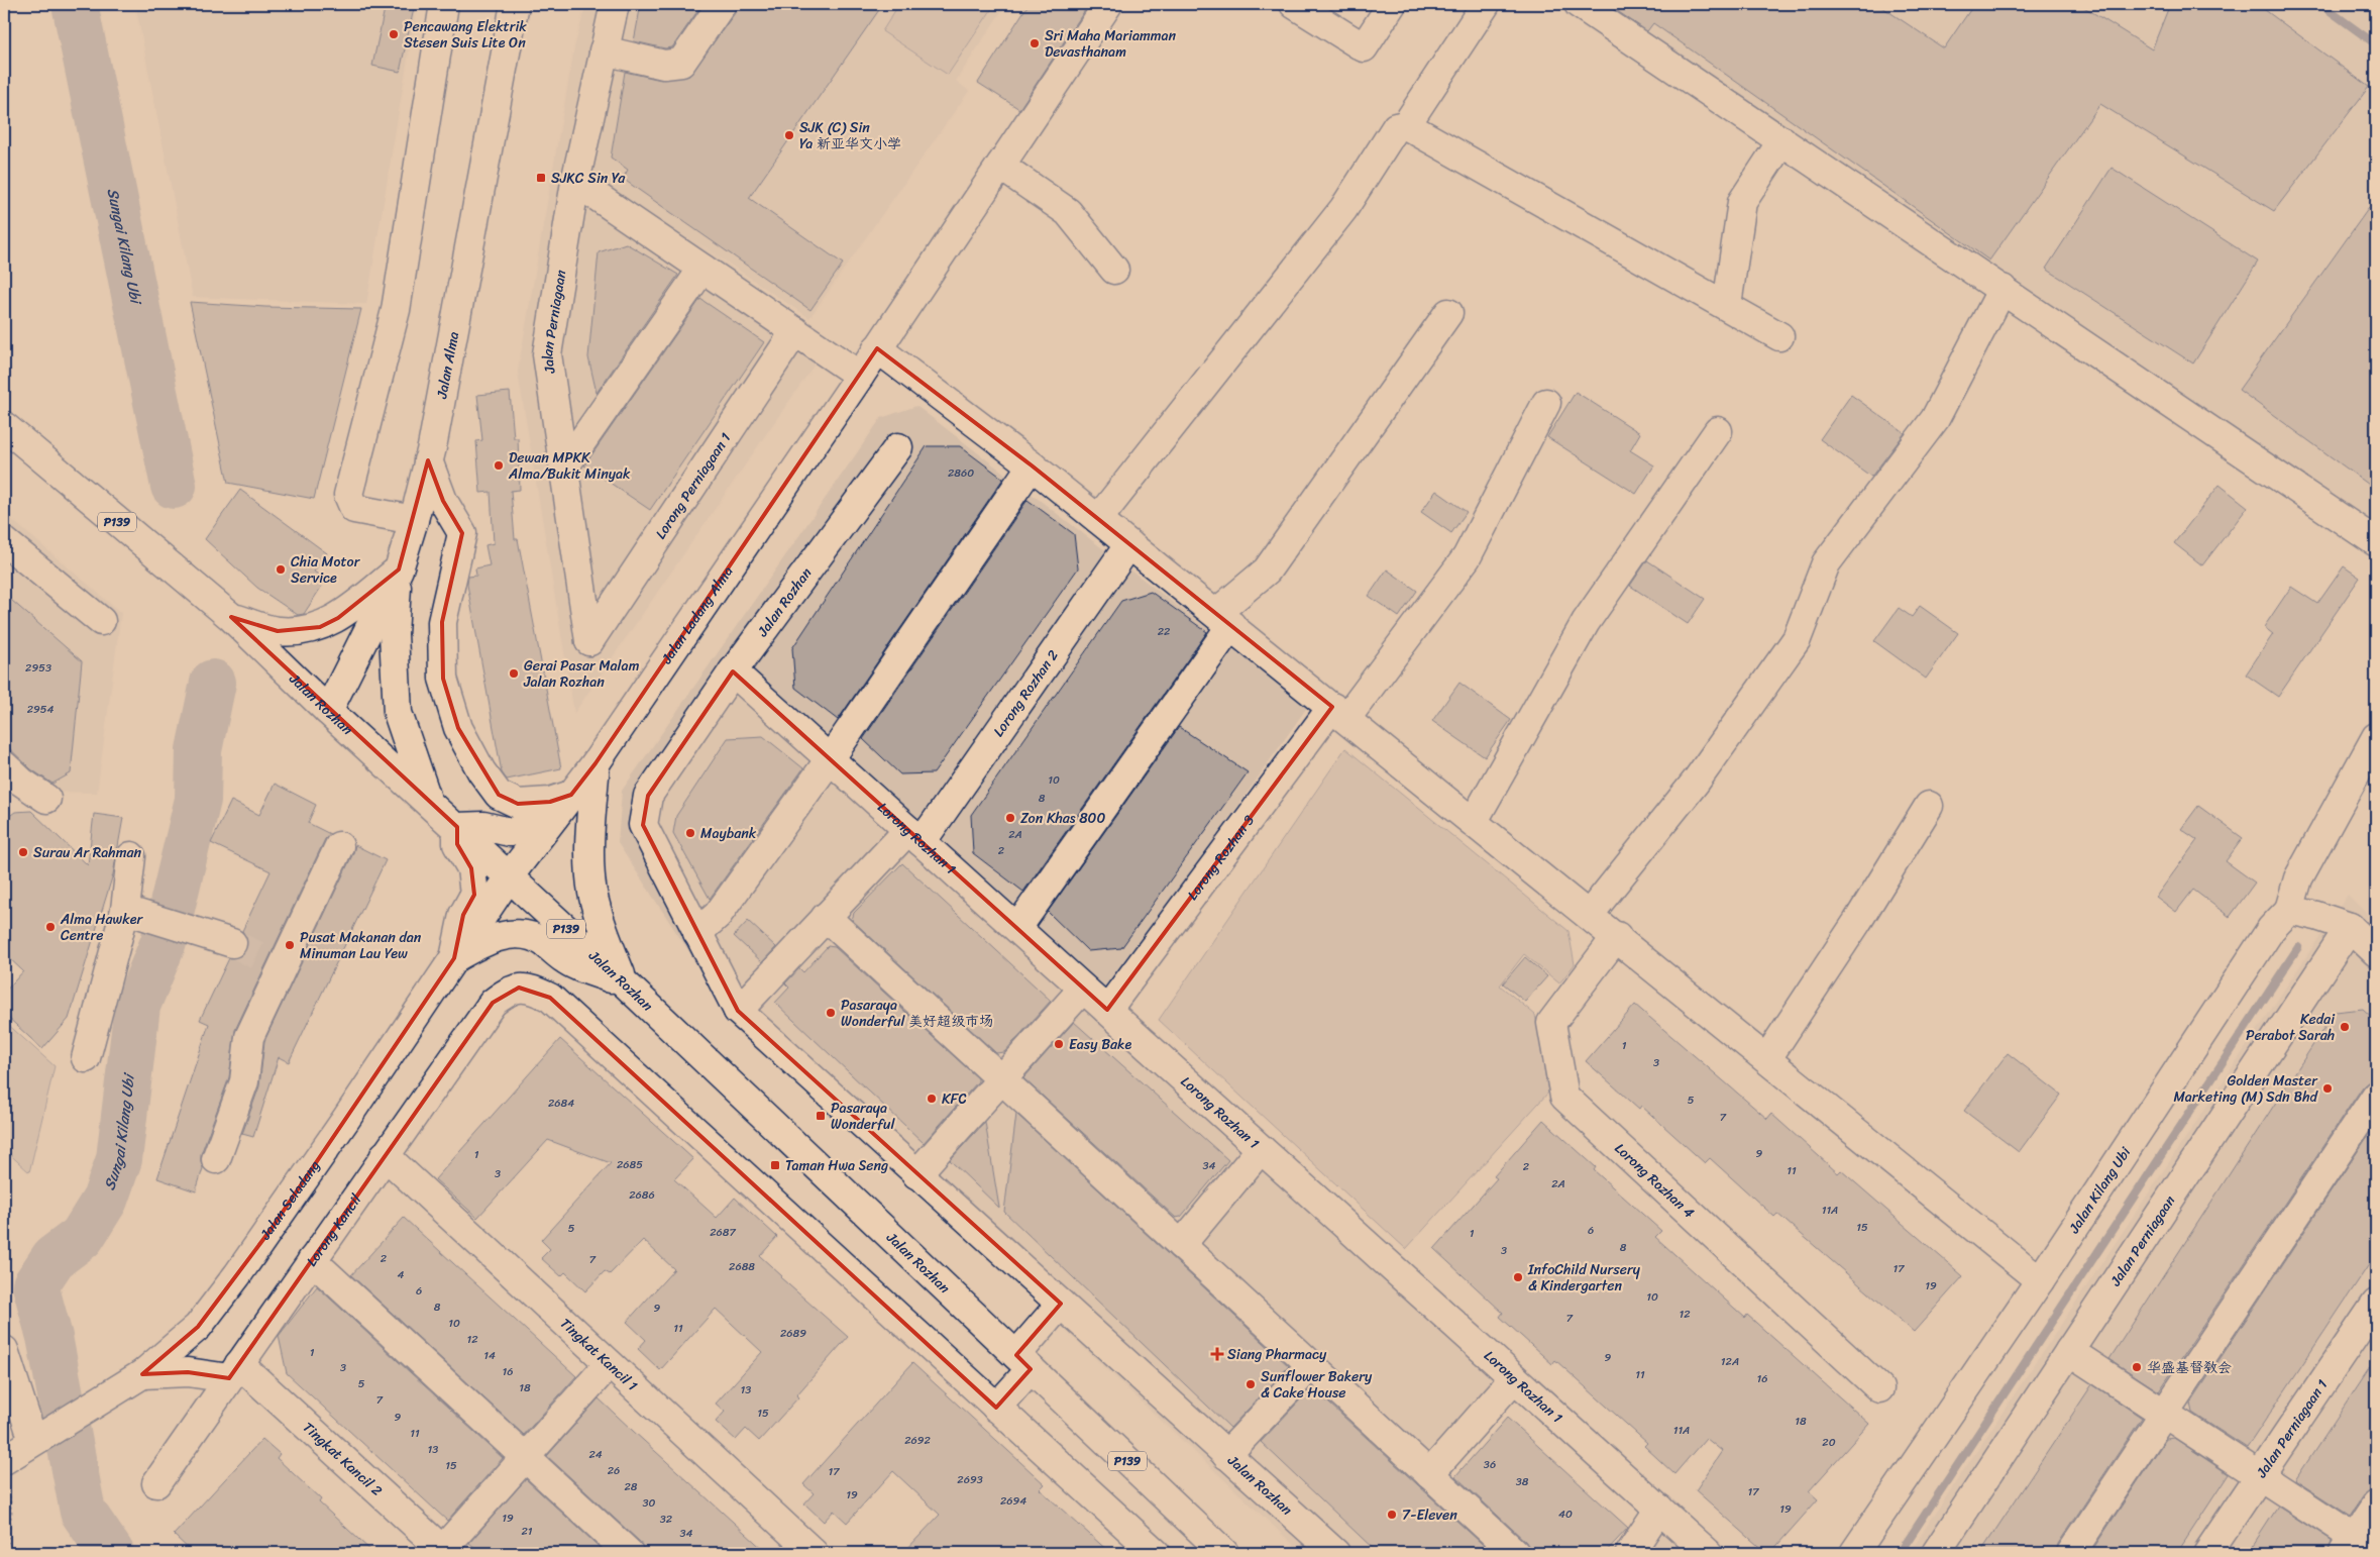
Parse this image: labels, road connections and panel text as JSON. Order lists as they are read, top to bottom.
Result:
{
  "streets": {
    "street": [
      "Jalan Perniagaan",
      "Jalan Alma",
      "Lorong Perniagaan 1",
      "P139",
      "Jalan Rozhan",
      "Jalan Ladang Alma",
      "Lorong Rozhan 2",
      "Lorong Rozhan 1",
      "Lorong Rozhan 3",
      "Lorong Rozhan 4",
      "Jalan Kilang Ubi",
      "Jalan Seladang",
      "Lorong Kancil",
      "Tingkat Kancil 1",
      "Jalan Perniagaan 1",
      "Tingkat Kancil 2"
    ]
  },
  "crossings": [
    ["Jalan Perniagaan", "Lorong Perniagaan 1"],
    ["Jalan Alma", "Jalan Rozhan"],
    ["Jalan Rozhan", "Jalan Ladang Alma"],
    ["Jalan Rozhan", "Lorong Rozhan 2"],
    ["Jalan Rozhan", "Lorong Rozhan 1"],
    ["Jalan Rozhan", "Jalan Seladang"],
    ["Jalan Ladang Alma", "Jalan Seladang"],
    ["Lorong Rozhan 2", "Lorong Rozhan 1"],
    ["Lorong Rozhan 1", "Lorong Rozhan 3"],
    ["Lorong Kancil", "Tingkat Kancil 1"],
    ["Lorong Kancil", "Tingkat Kancil 2"]
  ],
  "water": ["Sungai Kilang Ubi"],
  "places": {
    "other": [
      "Pencawang Elektrik Stesen Suis Lite On",
      "Sri Maha Mariamman Devasthanam",
      "SJK (C) Sin Ya 新亚华文小学",
      "Dewan MPKK Alma/Bukit Minyak",
      "Chia Motor Service",
      "Gerai Pasar Malam Jalan Rozhan",
      "Zon Khas 800",
      "Maybank",
      "Surau Ar Rahman",
      "Alma Hawker Centre",
      "Pusat Makanan dan Minuman Lau Yew",
      "Pasaraya Wonderful 美好超级市场",
      "Kedai Perabot Sarah",
      "Easy Bake",
      "Golden Master Marketing (M) Sdn Bhd",
      "KFC",
      "InfoChild Nursery & Kindergarten",
      "华盛基督教会",
      "Sunflower Bakery & Cake House",
      "7-Eleven"
    ],
    "transit": ["SJKC Sin Ya", "Pasaraya Wonderful", "Taman Hwa Seng"],
    "health": ["Siang Pharmacy"]
  },
  "house_numbers": [
    "2860",
    "22",
    "2953",
    "2954",
    "10",
    "8",
    "2A",
    "2",
    "1",
    "3",
    "5",
    "2684",
    "7",
    "9",
    "1",
    "2685",
    "34",
    "2",
    "11",
    "3",
    "2A",
    "2686",
    "11A",
    "15",
    "5",
    "6",
    "2687",
    "1",
    "8",
    "3",
    "2",
    "7",
    "2688",
    "17",
    "4",
    "19",
    "6",
    "10",
    "8",
    "9",
    "12",
    "7",
    "10",
    "11",
    "2689",
    "12",
    "1",
    "14",
    "9",
    "12A",
    "3",
    "16",
    "11",
    "16",
    "5",
    "18",
    "13",
    "7",
    "15",
    "9",
    "18",
    "11A",
    "11",
    "2692",
    "20",
    "13",
    "24",
    "36",
    "15",
    "26",
    "17",
    "2693",
    "38",
    "28",
    "17",
    "19",
    "2694",
    "30",
    "19",
    "40",
    "19",
    "32",
    "21",
    "34"
  ]
}
